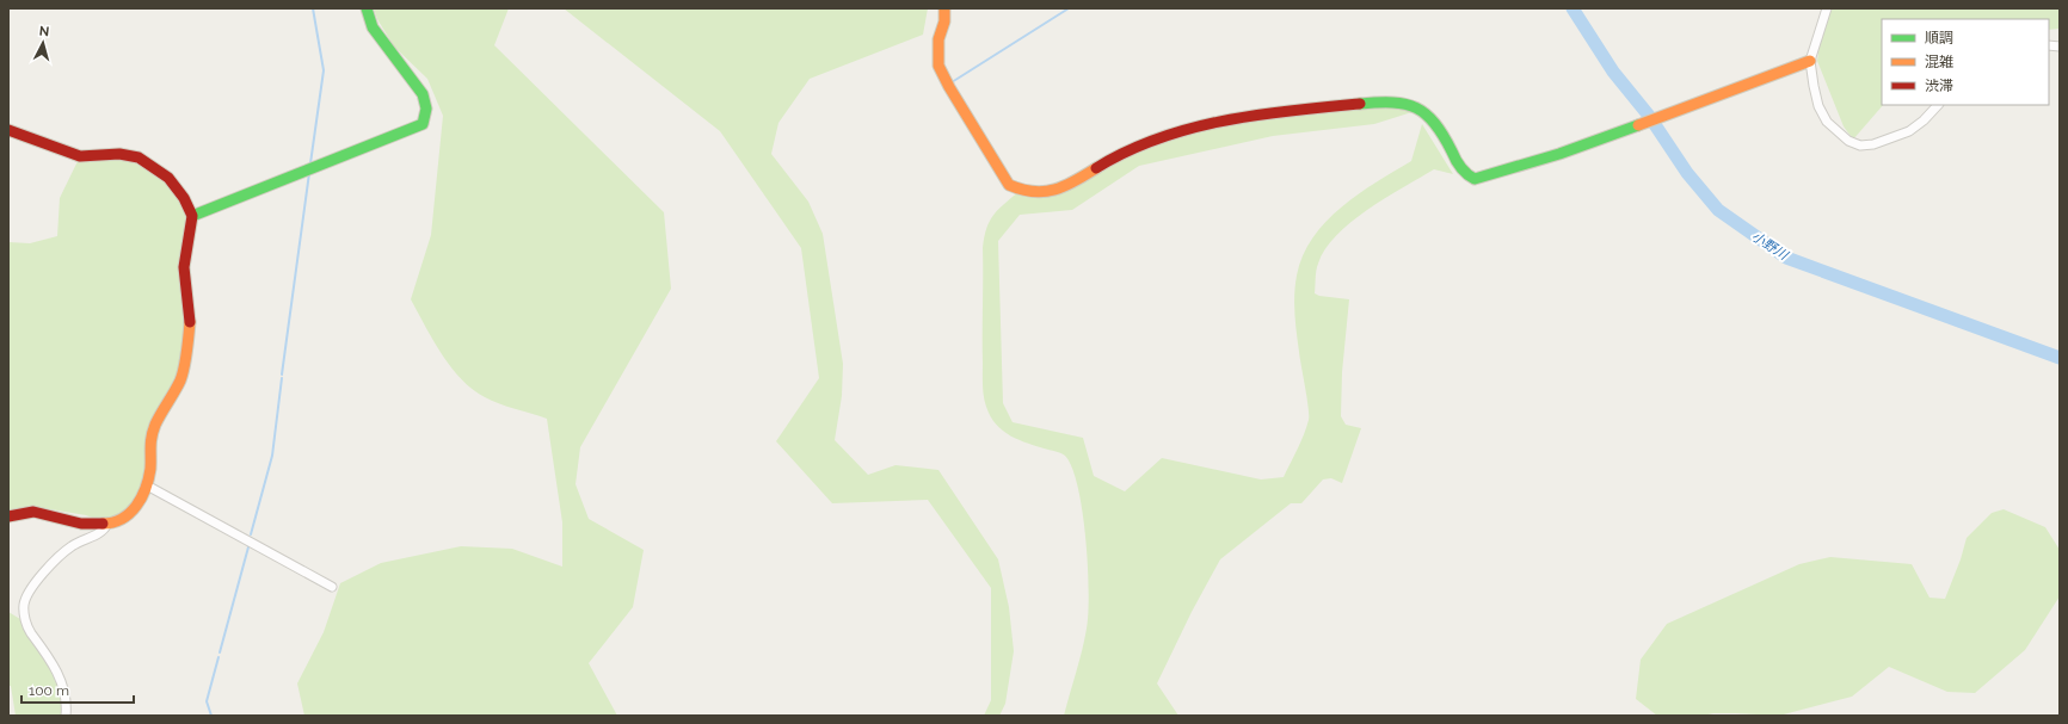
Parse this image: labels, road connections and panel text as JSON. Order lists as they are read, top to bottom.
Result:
{
  "water": ["小野川"],
  "legend": ["順調", "混雑", "渋滞"],
  "scale_bar": "100 m",
  "north": "top"
}
